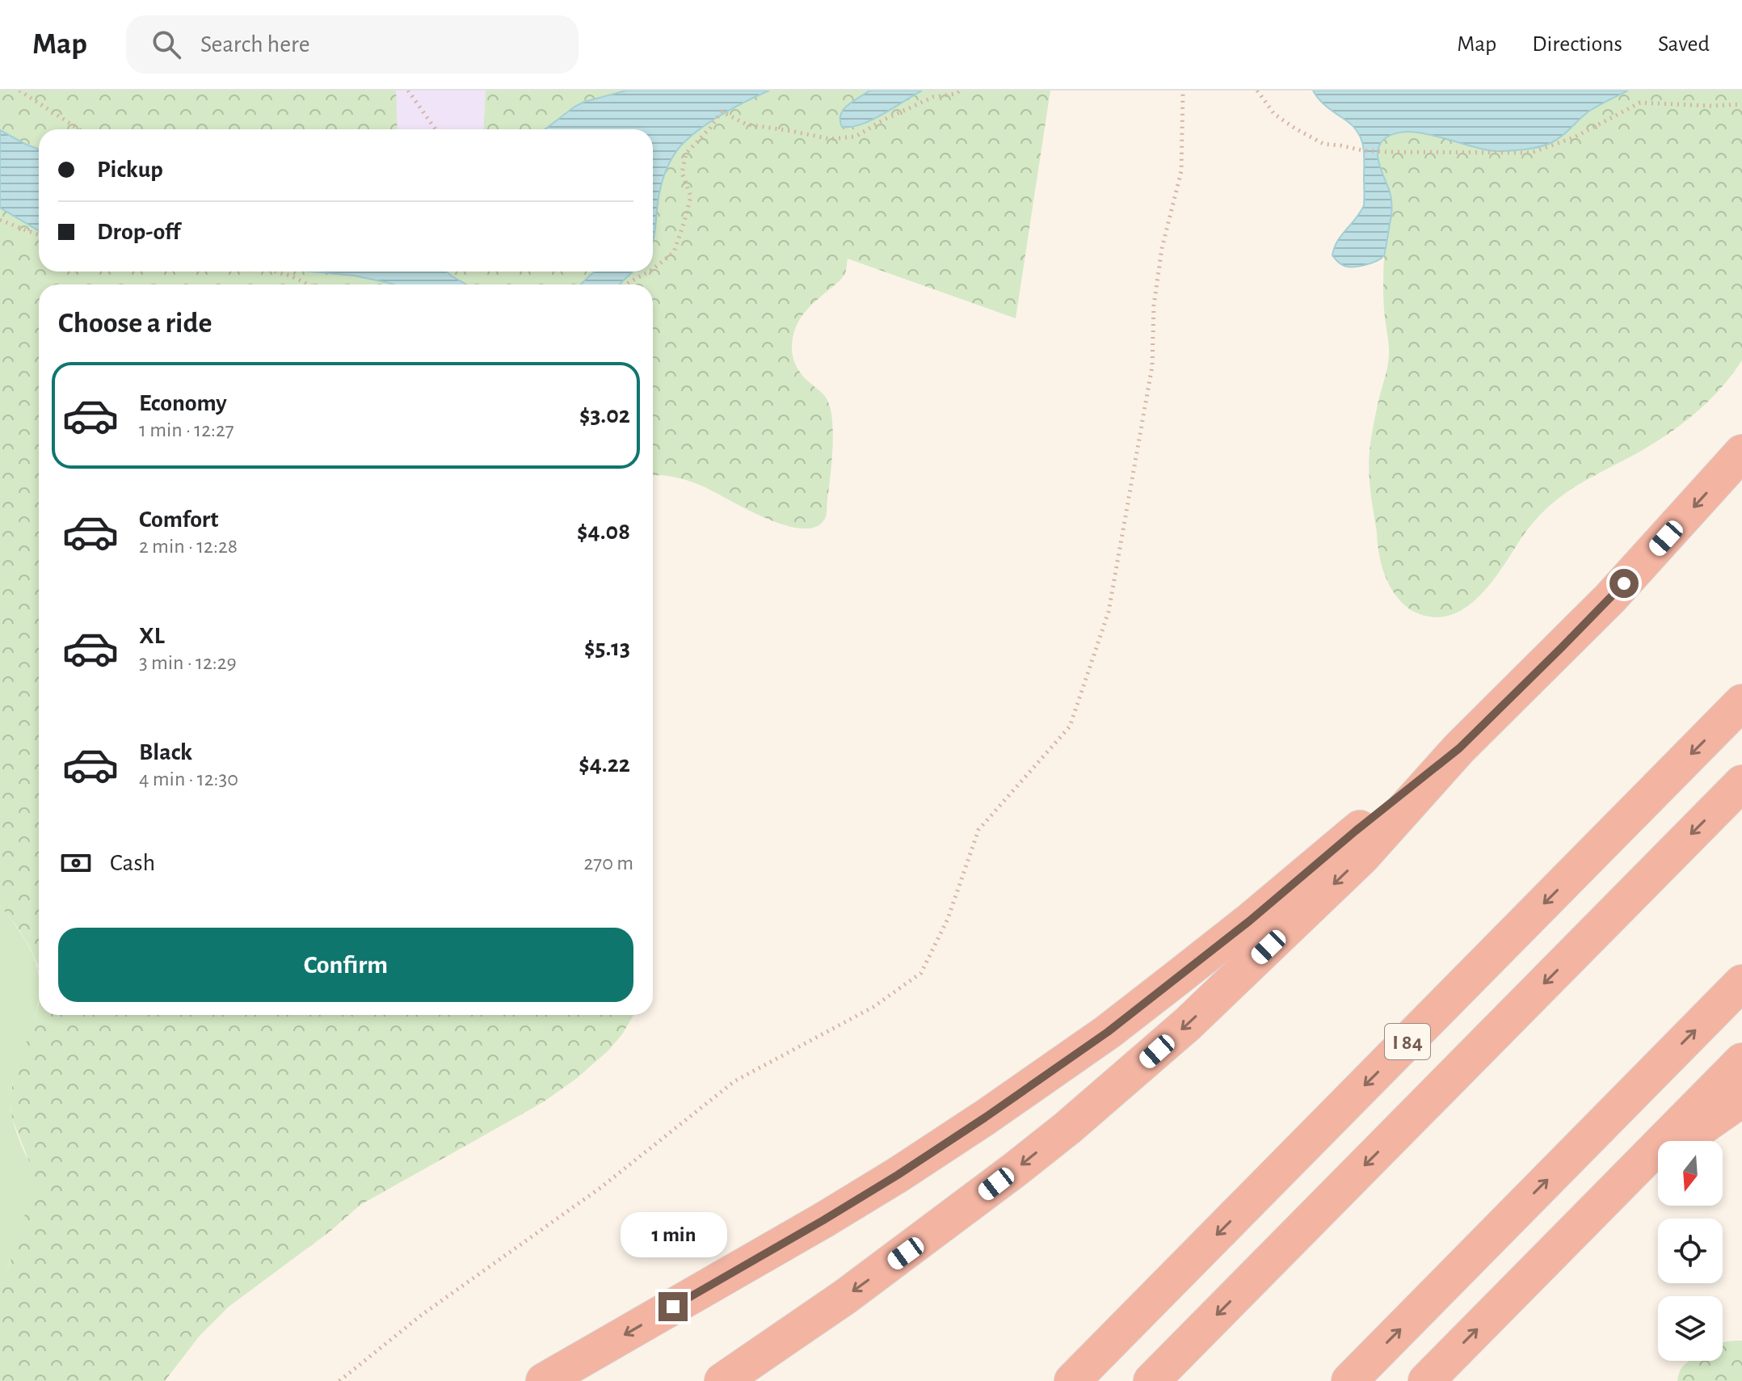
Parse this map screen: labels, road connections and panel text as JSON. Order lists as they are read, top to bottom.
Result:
{
  "streets": {
    "highway": ["I 84"]
  },
  "north": "bottom",
  "page": {
    "header": "Map",
    "search": "Search here",
    "nav": ["Map", "Directions", "Saved"],
    "banner": ["Pickup", "Drop-off"],
    "heading": "Choose a ride",
    "list": [
      {
        "name": "Economy",
        "note": "1 min · 12:27",
        "value": "$3.02"
      },
      {
        "name": "Comfort",
        "note": "2 min · 12:28",
        "value": "$4.08"
      },
      {
        "name": "XL",
        "note": "3 min · 12:29",
        "value": "$5.13"
      },
      {
        "name": "Black",
        "note": "4 min · 12:30",
        "value": "$4.22"
      }
    ],
    "pay": ["Cash", "270 m"],
    "buttons": "Confirm",
    "bubble": "1 min"
  }
}
